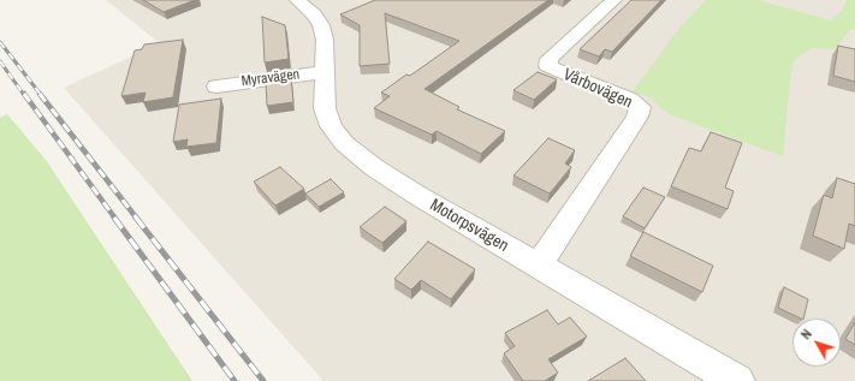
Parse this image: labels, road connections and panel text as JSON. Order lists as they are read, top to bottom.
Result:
{
  "streets": {
    "street": ["Myravägen", "Vårbovägen", "Motorpsvägen"]
  },
  "crossings": [
    ["Myravägen", "Motorpsvägen"],
    ["Vårbovägen", "Motorpsvägen"]
  ],
  "north": "top left"
}
